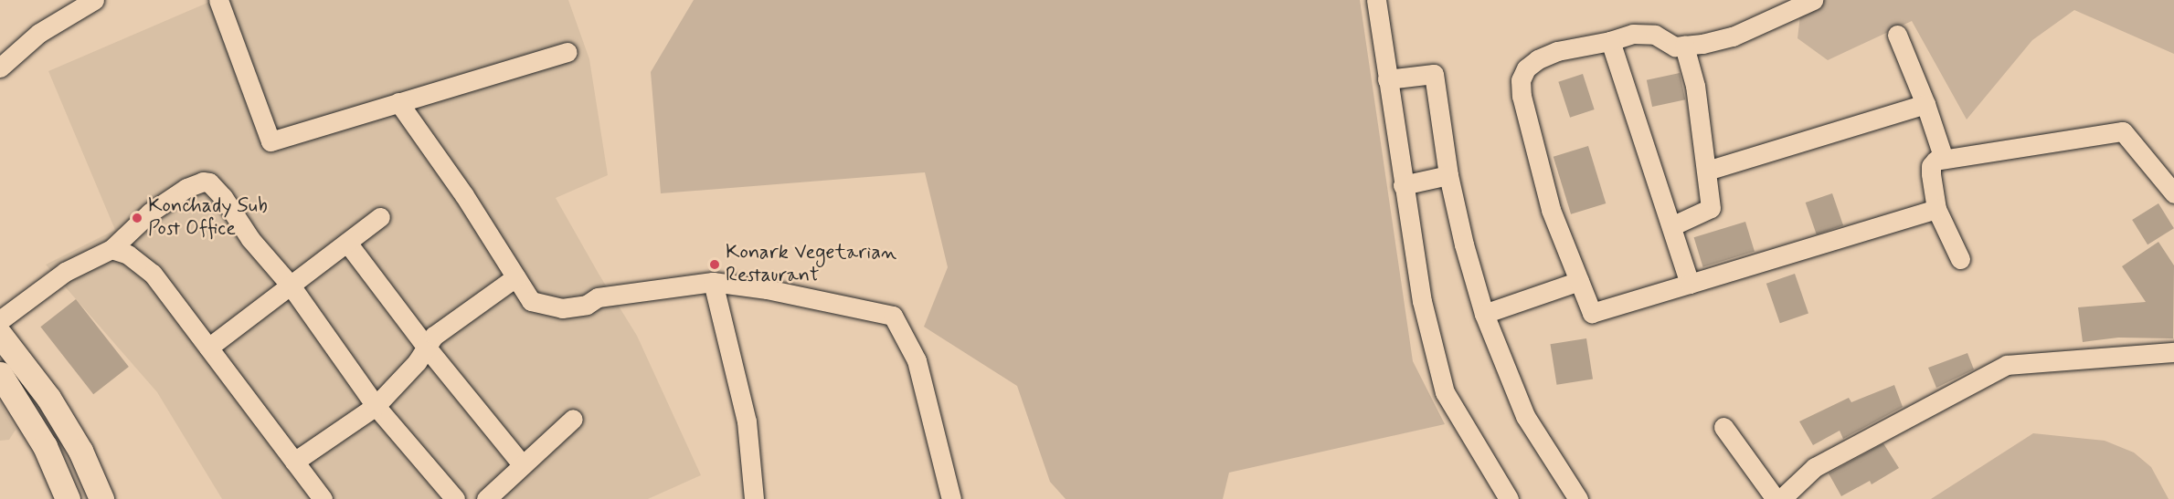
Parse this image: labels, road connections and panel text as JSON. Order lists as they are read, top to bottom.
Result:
{
  "places": ["Konchady Sub Post Office", "Konark Vegetarian Restaurant"]
}
